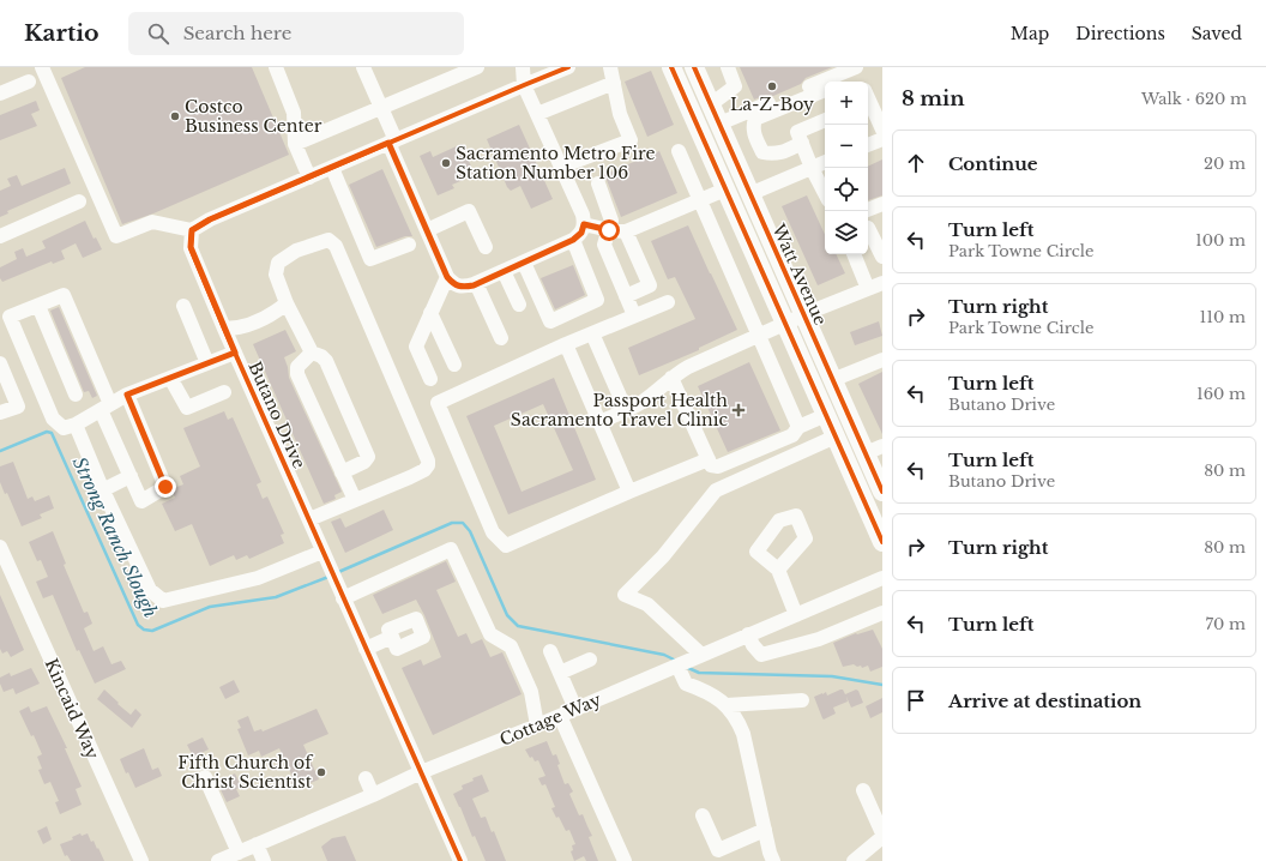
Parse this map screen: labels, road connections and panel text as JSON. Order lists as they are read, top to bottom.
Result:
{
  "streets": {
    "main road": ["Watt Avenue"],
    "street": ["Butano Drive", "Kincaid Way", "Cottage Way"]
  },
  "crossings": [
    ["Butano Drive", "Cottage Way"]
  ],
  "water": ["Strong Ranch Slough"],
  "places": {
    "other": [
      "La-Z-Boy",
      "Costco Business Center",
      "Sacramento Metro Fire Station Number 106",
      "Fifth Church of Christ Scientist"
    ],
    "health": ["Passport Health Sacramento Travel Clinic"]
  },
  "page": {
    "header": "Kartio",
    "search": "Search here",
    "nav": ["Map", "Directions", "Saved"],
    "heading": ["8 min", "Walk · 620 m"],
    "map_buttons": ["+", "−"],
    "list": [
      ["Continue", "20 m"],
      ["Turn left", "Park Towne Circle", "100 m"],
      ["Turn right", "Park Towne Circle", "110 m"],
      ["Turn left", "Butano Drive", "160 m"],
      ["Turn left", "Butano Drive", "80 m"],
      ["Turn right", "80 m"],
      ["Turn left", "70 m"],
      "Arrive at destination"
    ]
  }
}
